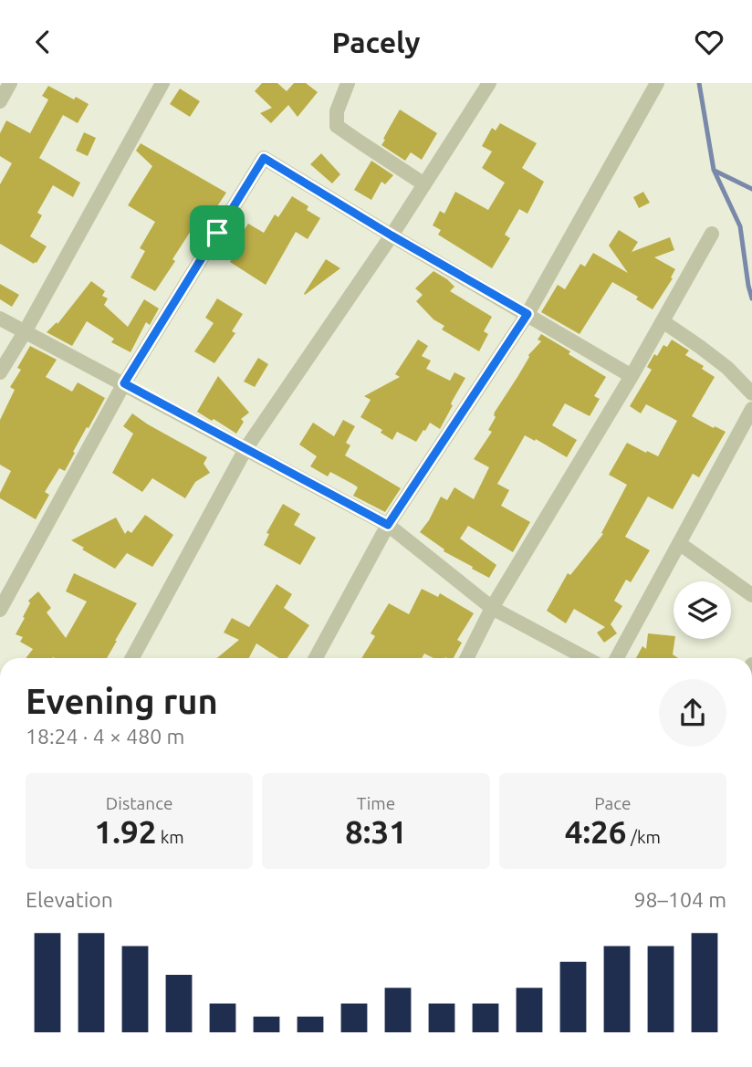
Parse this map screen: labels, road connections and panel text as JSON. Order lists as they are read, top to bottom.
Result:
{
  "page": {
    "header": "Pacely",
    "heading": ["Evening run", "18:24 · 4 × 480 m"],
    "stats": [
      ["Distance", "1.92 km"],
      ["Time", "8:31"],
      ["Pace", "4:26 /km"]
    ],
    "chart": ["Elevation", "98–104 m"]
  }
}
